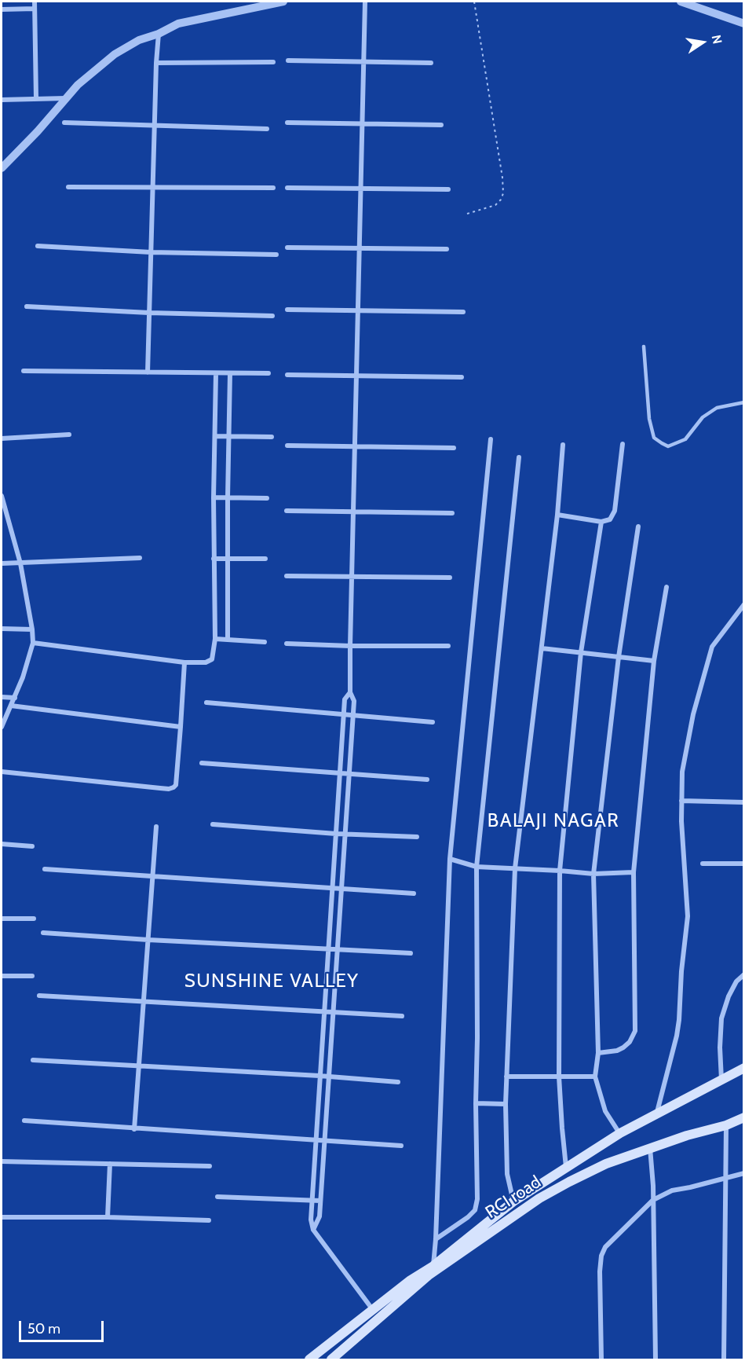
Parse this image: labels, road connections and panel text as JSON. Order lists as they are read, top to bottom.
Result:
{
  "streets": {
    "main road": ["RCI road"]
  },
  "districts": ["BALAJI NAGAR", "SUNSHINE VALLEY"],
  "scale_bar": "50 m",
  "north": "right"
}
